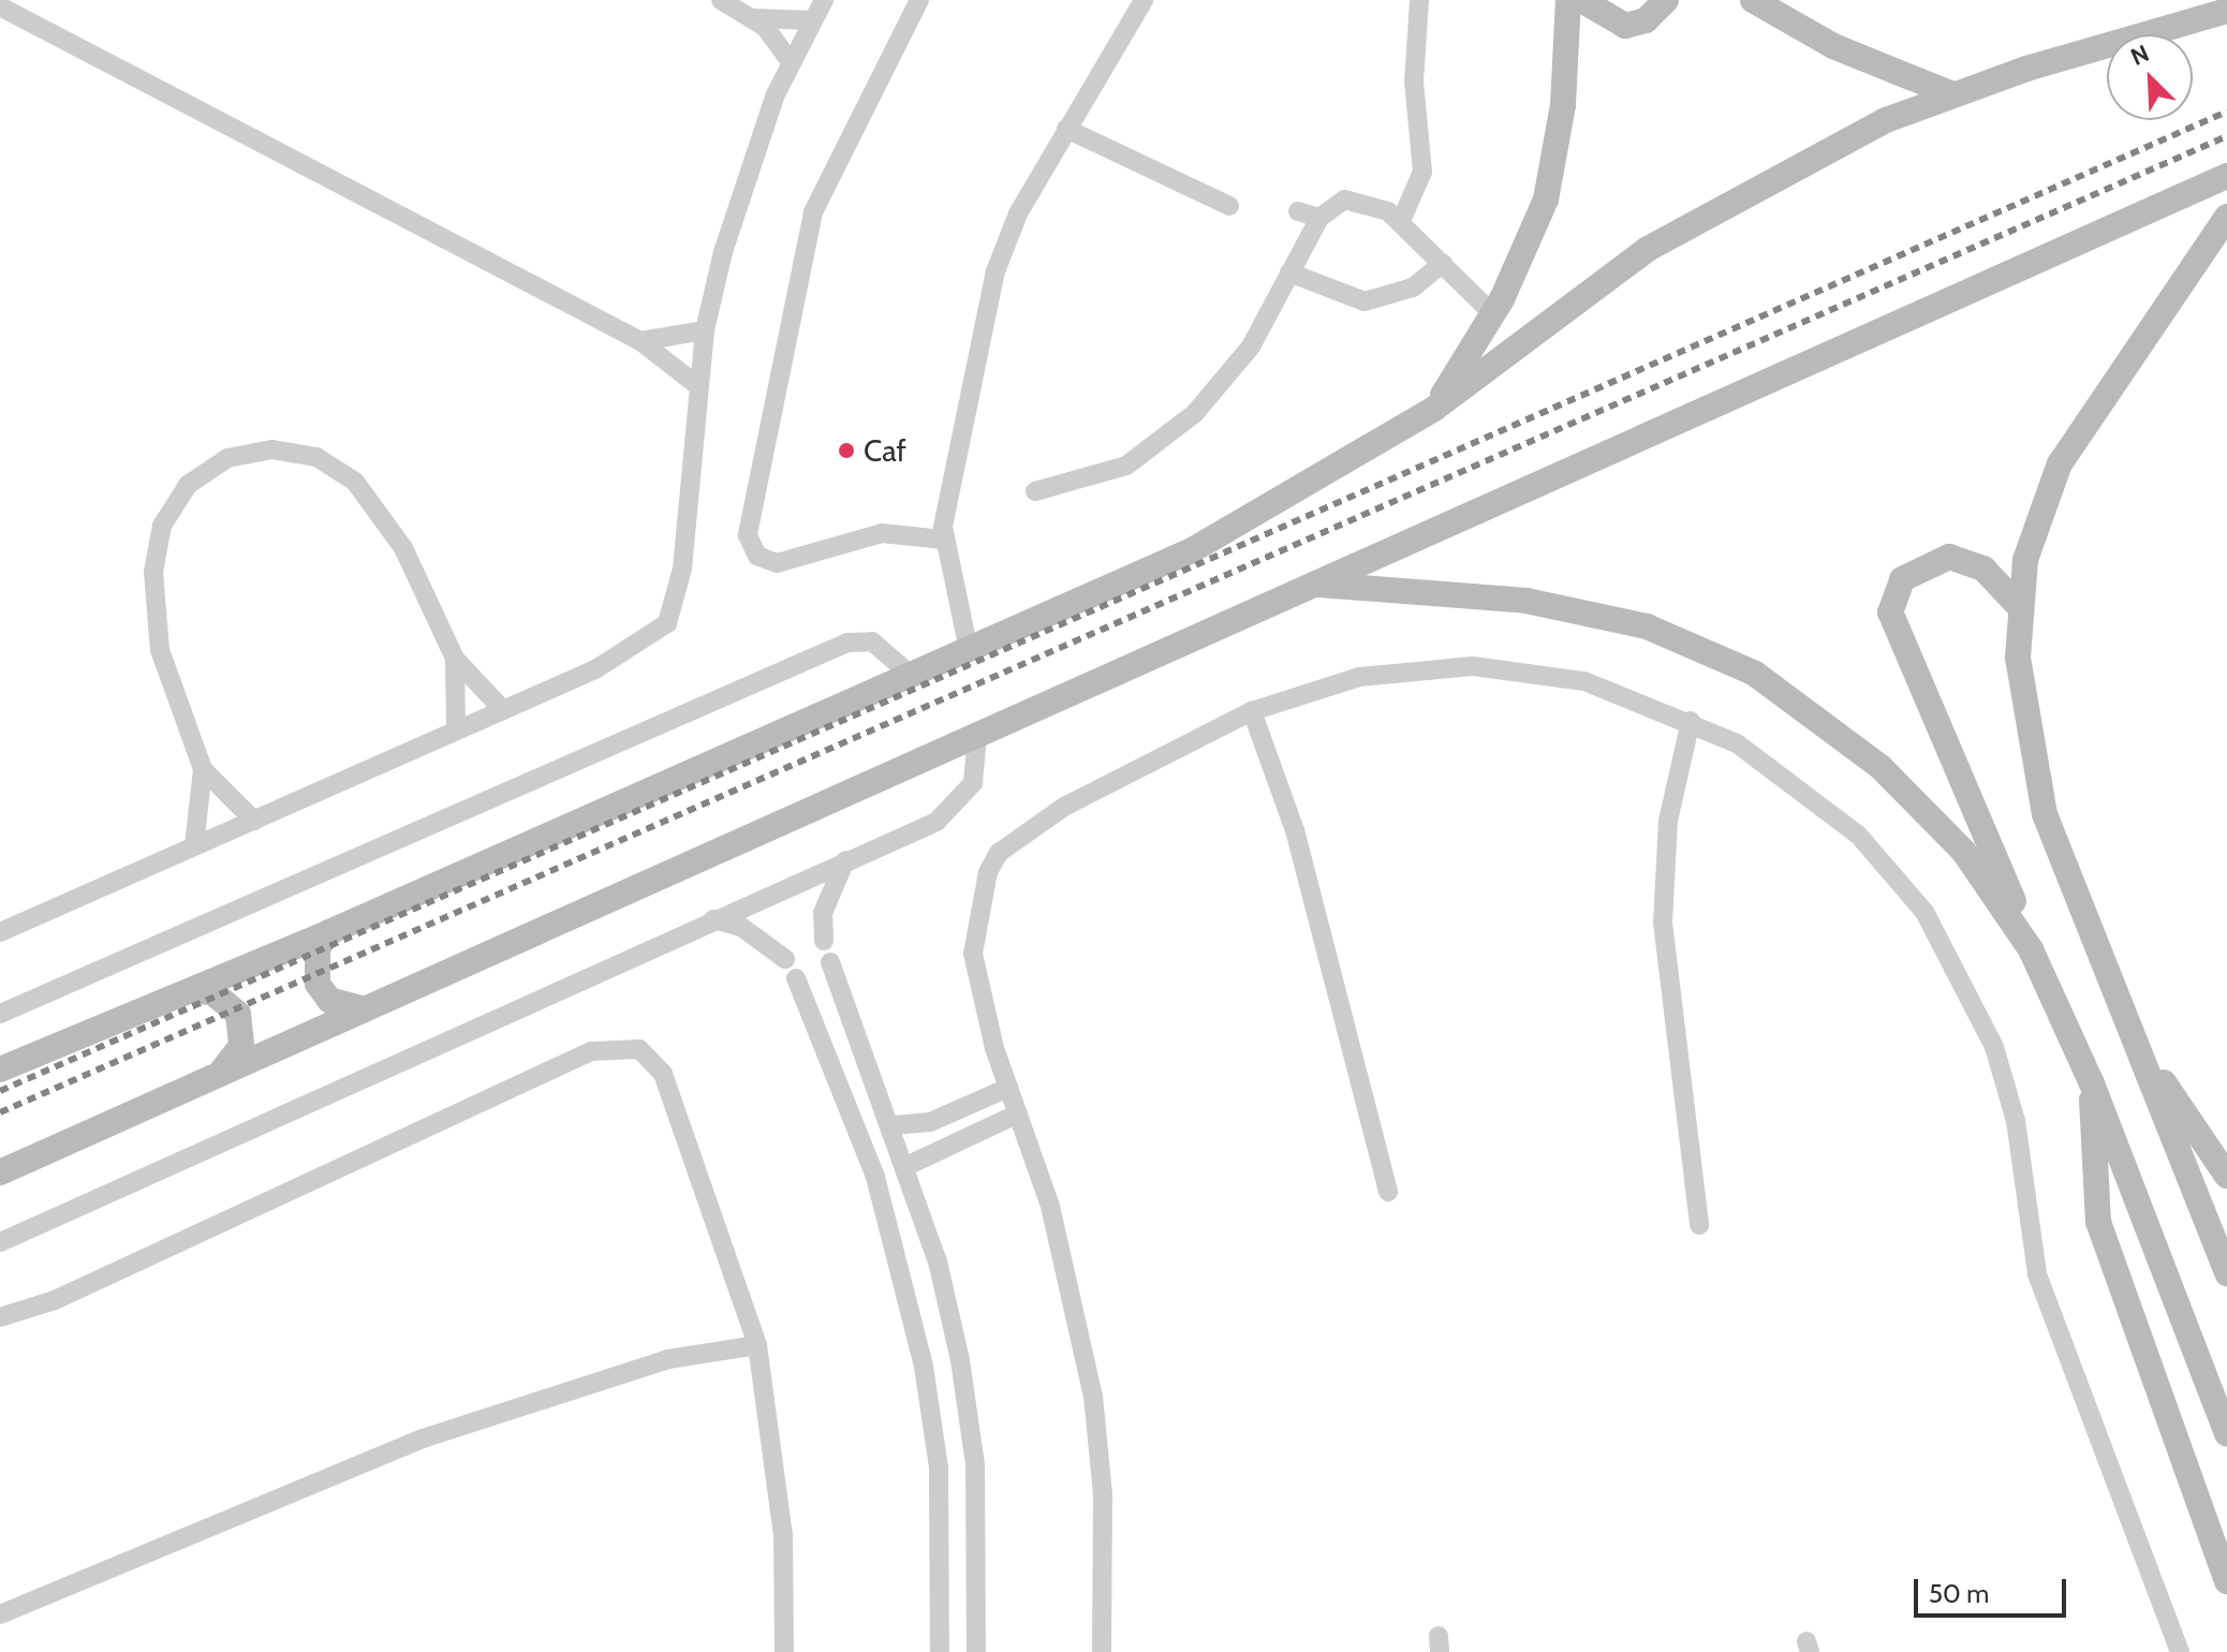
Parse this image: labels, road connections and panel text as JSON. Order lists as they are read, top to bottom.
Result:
{
  "places": ["Caf"],
  "scale_bar": "50 m",
  "north": "top left"
}
